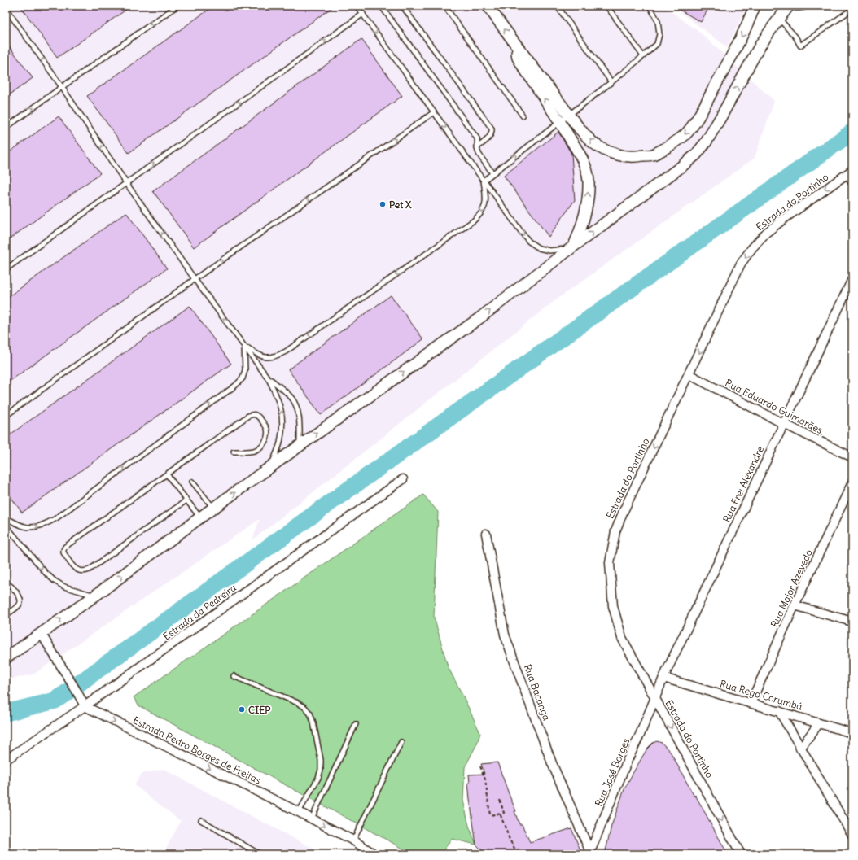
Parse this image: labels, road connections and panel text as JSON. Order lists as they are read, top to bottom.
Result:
{
  "streets": {
    "street": [
      "Estrada do Portinho",
      "Rua Eduardo Guimarães,",
      "Rua Frei Alexandre",
      "Rua Major Azevedo",
      "Estrada da Pedreira",
      "Rua Bacanga",
      "Rua Rego Corumbá",
      "Estrada Pedro Borges de Freitas",
      "Rua José Borges"
    ]
  },
  "crossings": [
    ["Estrada do Portinho", "Rua Eduardo Guimarães,"],
    ["Estrada do Portinho", "Rua Frei Alexandre"],
    ["Estrada do Portinho", "Rua José Borges"],
    ["Rua Eduardo Guimarães,", "Rua Frei Alexandre"],
    ["Rua Frei Alexandre", "Rua Rego Corumbá"],
    ["Rua Frei Alexandre", "Rua José Borges"],
    ["Rua Major Azevedo", "Rua Rego Corumbá"],
    ["Estrada da Pedreira", "Estrada Pedro Borges de Freitas"],
    ["Rua Bacanga", "Rua José Borges"]
  ],
  "one_way": ["Estrada do Portinho", "Estrada Pedro Borges de Freitas"],
  "places": ["Pet X", "CIEP"]
}
